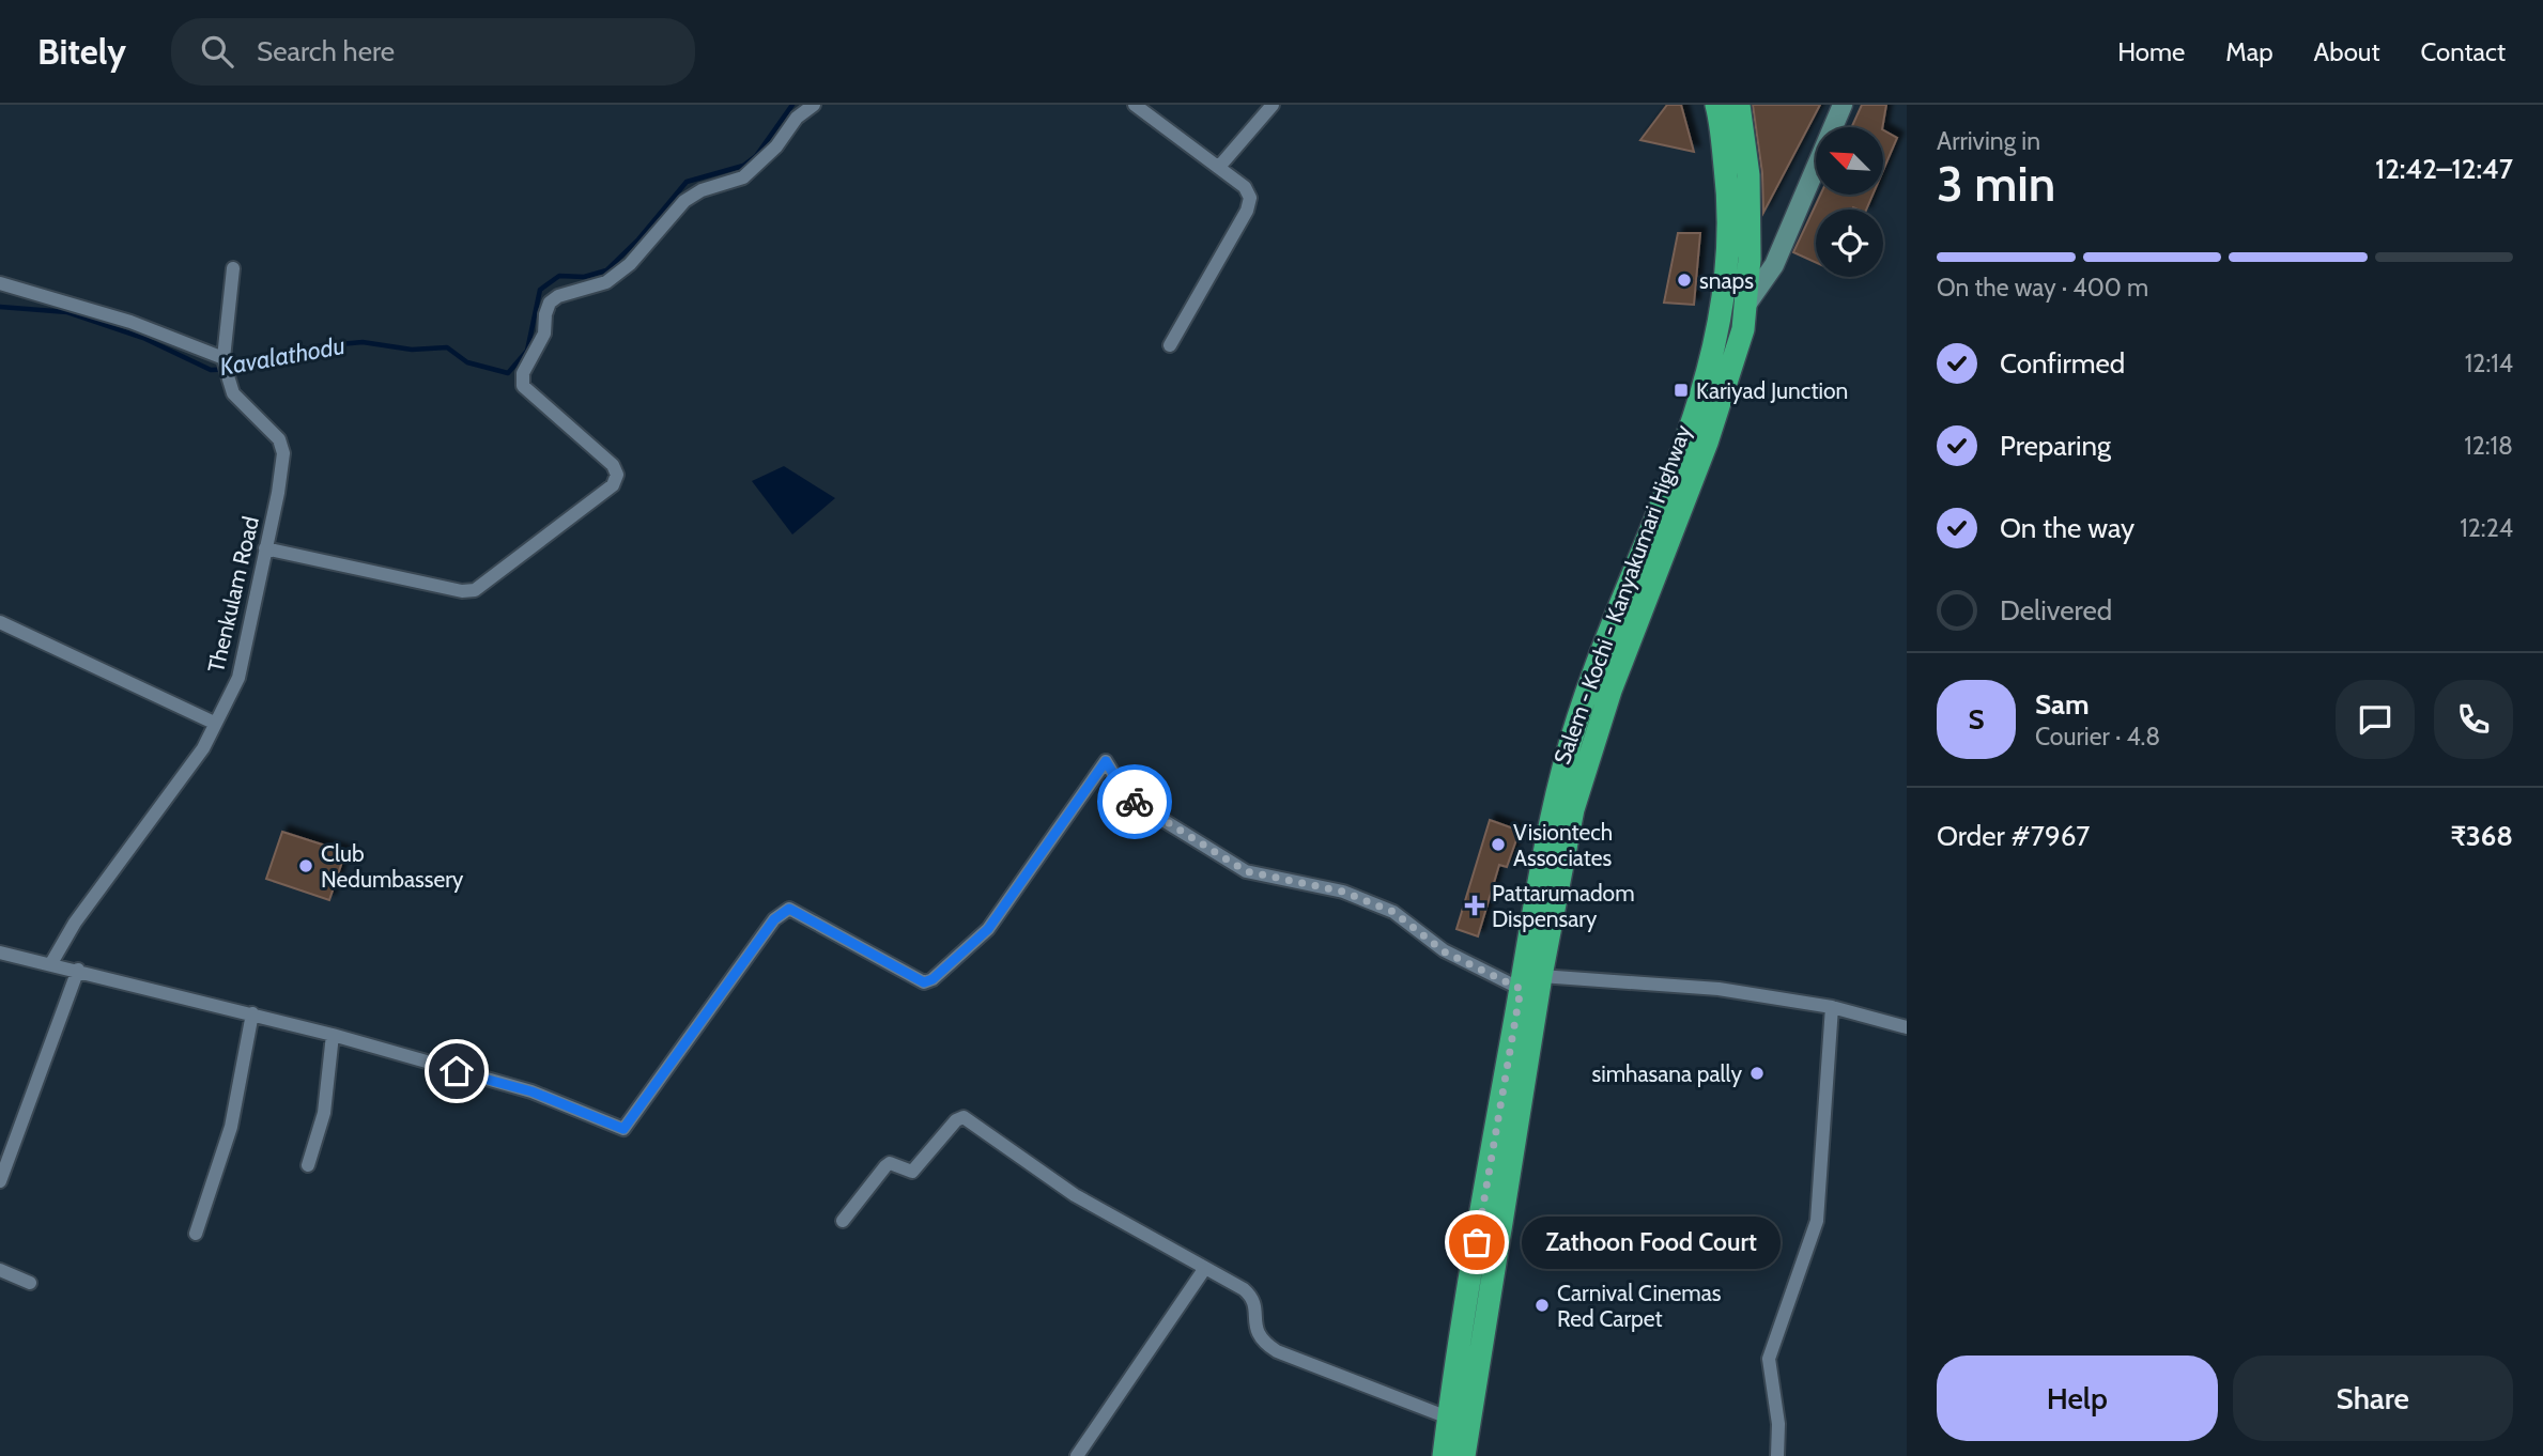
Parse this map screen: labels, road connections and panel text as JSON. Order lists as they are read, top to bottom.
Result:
{
  "streets": {
    "highway": ["Salem - Kochi - Kanyakumari Highway"],
    "street": ["Thenkulam Road"]
  },
  "water": ["Kavalathodu"],
  "places": {
    "other": [
      "snaps",
      "Visiontech Associates",
      "Club Nedumbassery",
      "simhasana pally",
      "Zathoon Food Court",
      "Carnival Cinemas Red Carpet"
    ],
    "transit": ["Kariyad Junction"],
    "health": ["Pattarumadom Dispensary"]
  },
  "north": "top left",
  "page": {
    "header": "Bitely",
    "search": "Search here",
    "nav": [
      "Home",
      "Map",
      "About",
      "Contact"
    ],
    "heading": ["3 min", "Arriving in", "12:42–12:47"],
    "panel": [
      "Sam",
      "Courier · 4.8",
      "Order #7967",
      "₹368"
    ],
    "bar": "On the way · 400 m",
    "list": [
      ["Confirmed", "12:14"],
      ["Preparing", "12:18"],
      ["On the way", "12:24"],
      "Delivered"
    ],
    "round": "S",
    "bubble": "Zathoon Food Court",
    "buttons": ["Help", "Share"]
  }
}
